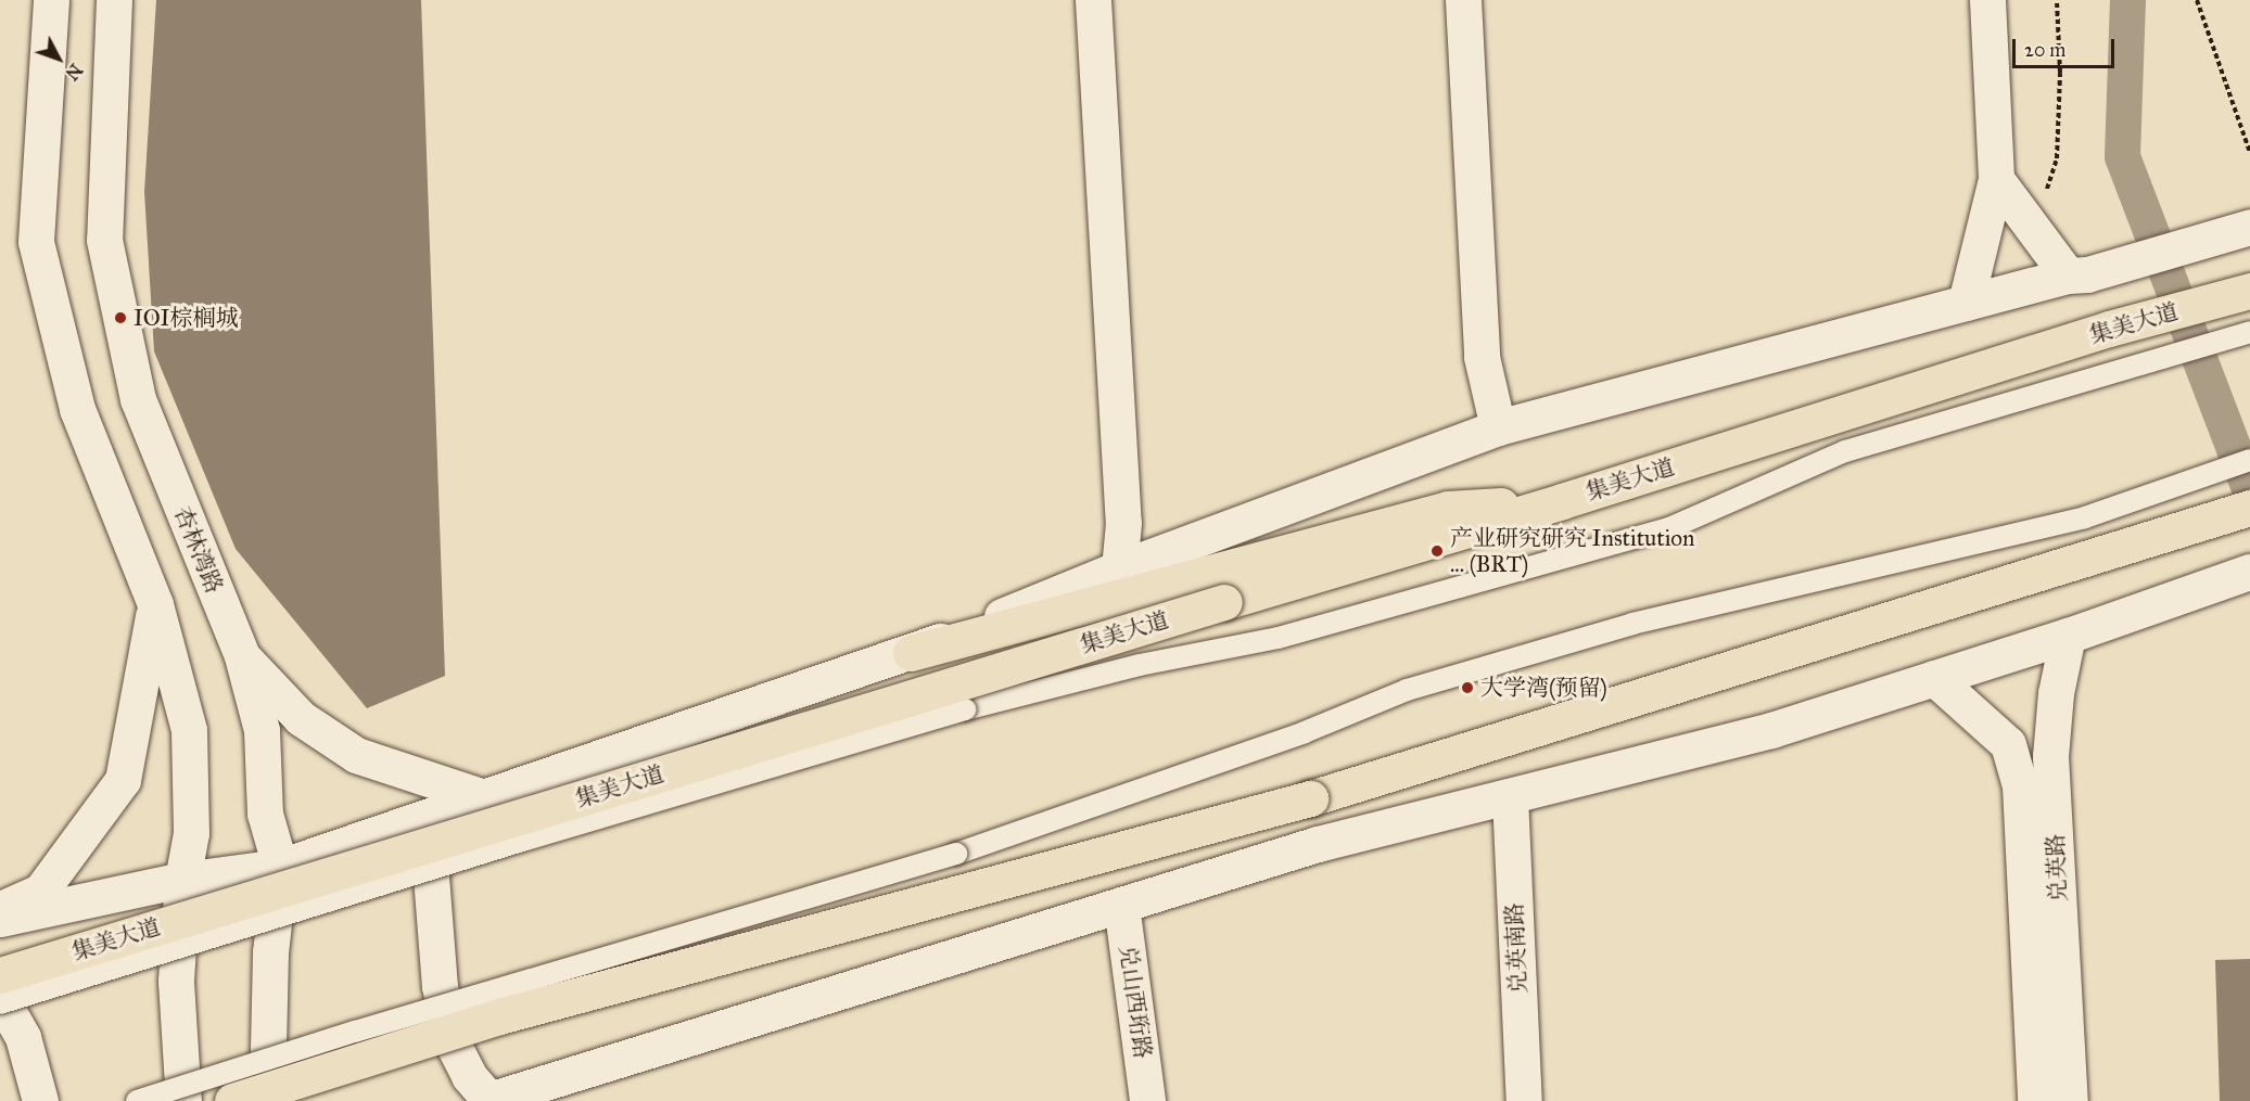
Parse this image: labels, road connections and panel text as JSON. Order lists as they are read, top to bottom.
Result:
{
  "streets": {
    "main road": [
      "集美大道",
      "杏林湾路",
      "兑英路",
      "兑英南路",
      "兑山西珩路"
    ]
  },
  "places": ["IOI棕榈城", "产业研究研究 Institution ... (BRT)", "大学湾(预留)"],
  "scale_bar": "20 m",
  "north": "bottom right"
}
